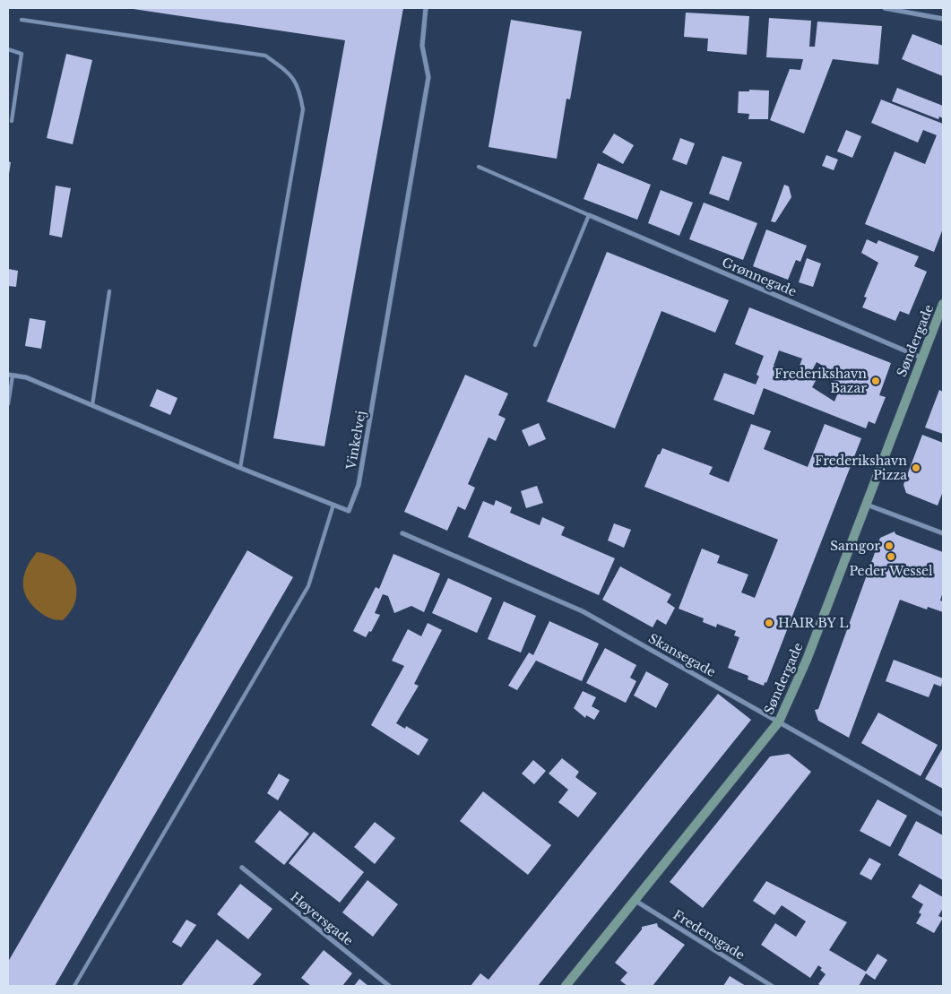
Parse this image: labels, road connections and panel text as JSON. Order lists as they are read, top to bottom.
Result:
{
  "streets": {
    "street": [
      "Grønnegade",
      "Søndergade",
      "Vinkelvej",
      "Skansegade",
      "Høyersgade",
      "Fredensgade"
    ]
  },
  "crossings": [
    ["Grønnegade", "Søndergade"],
    ["Søndergade", "Skansegade"],
    ["Søndergade", "Fredensgade"]
  ],
  "places": [
    "Frederikshavn Bazar",
    "Frederikshavn Pizza",
    "Samgor",
    "Peder Wessel",
    "HAIR BY L"
  ]
}
